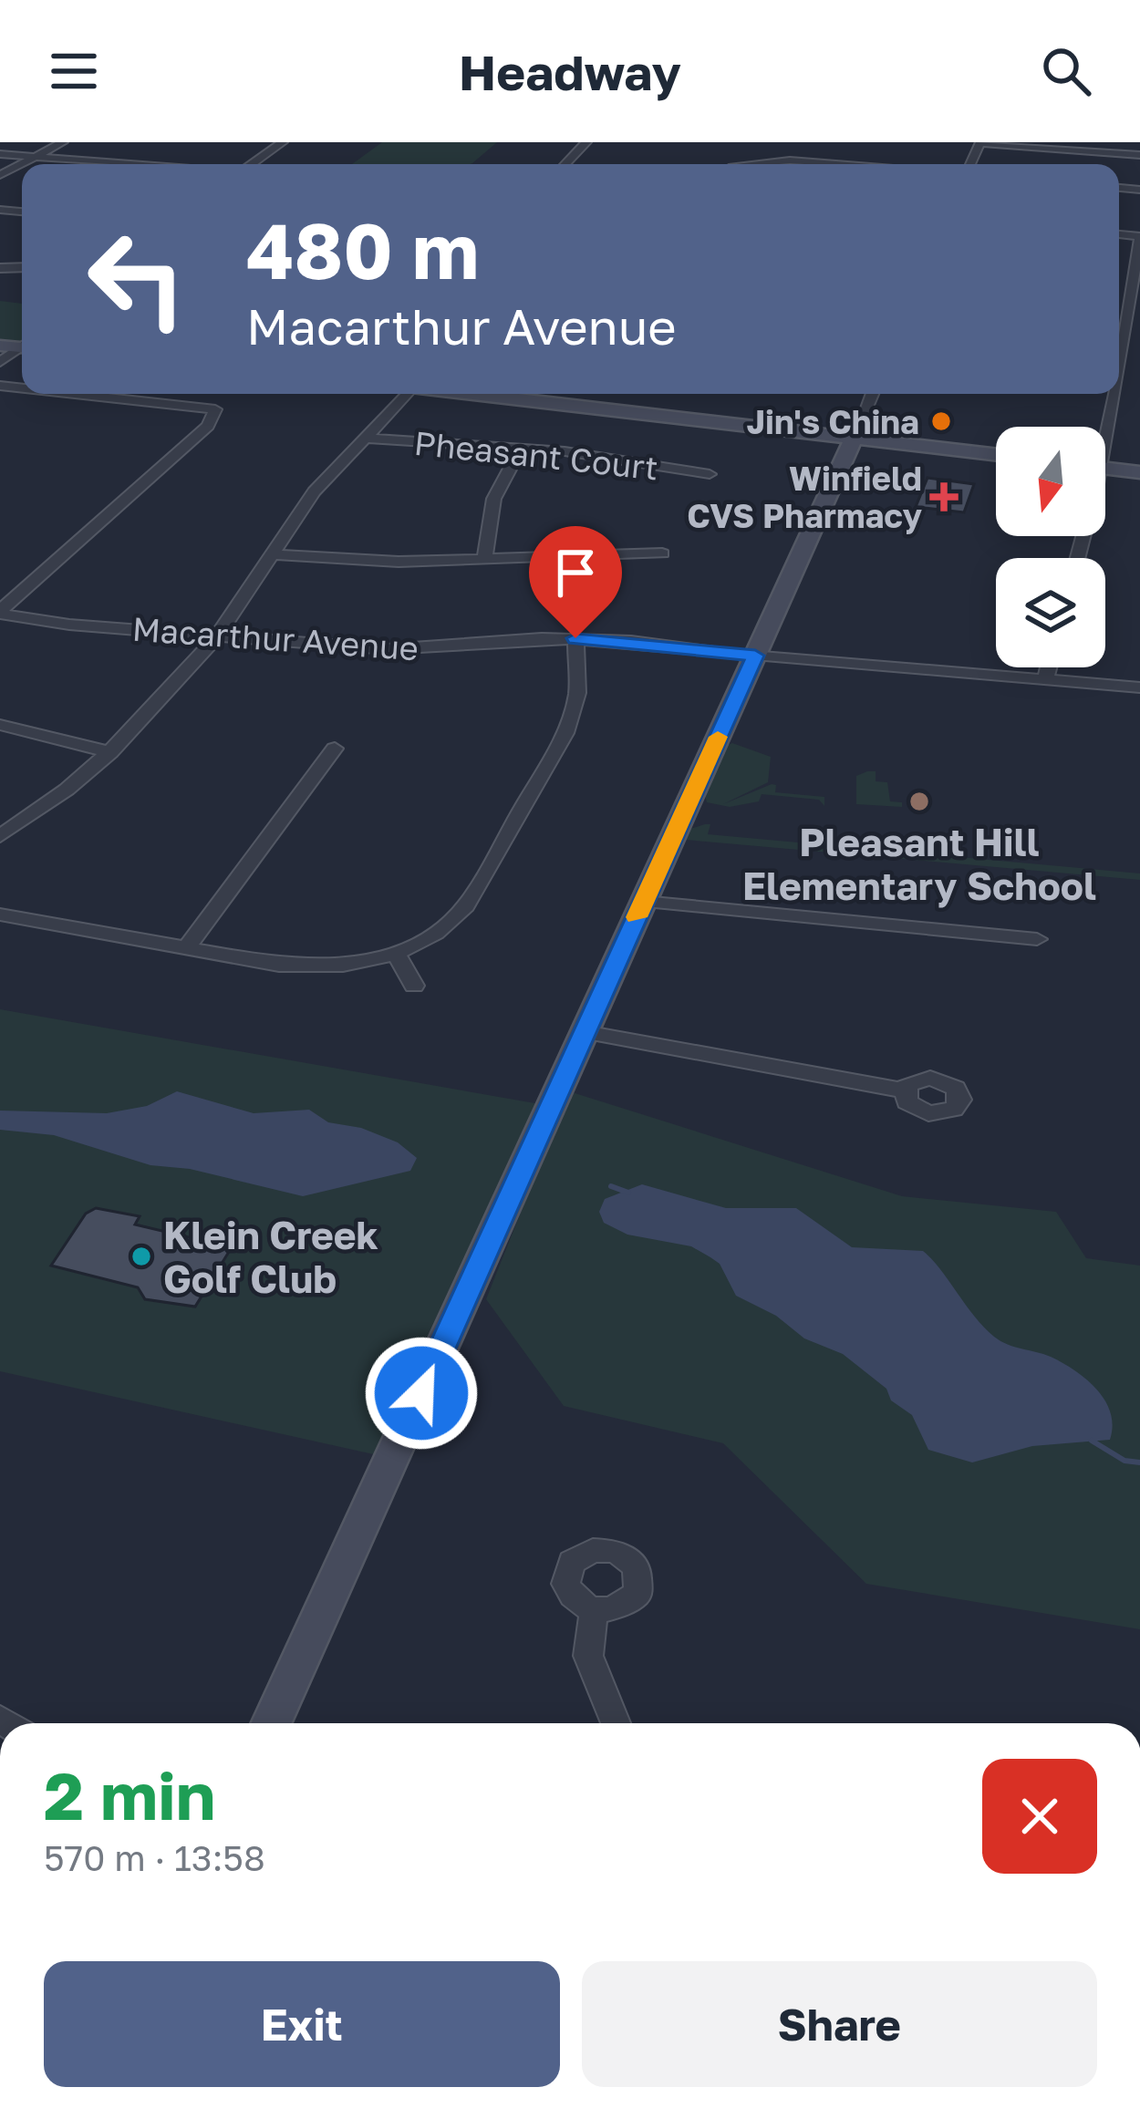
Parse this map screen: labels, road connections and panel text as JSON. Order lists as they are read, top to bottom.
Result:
{
  "streets": {
    "street": ["Pheasant Court", "Macarthur Avenue"]
  },
  "places": {
    "other": ["Jin's China", "Pleasant Hill Elementary School", "Klein Creek Golf Club"],
    "health": ["Winfield CVS Pharmacy"]
  },
  "north": "bottom",
  "page": {
    "header": "Headway",
    "turn": ["480 m", "Macarthur Avenue"],
    "heading": ["2 min", "570 m · 13:58"],
    "buttons": ["Exit", "Share"]
  }
}
